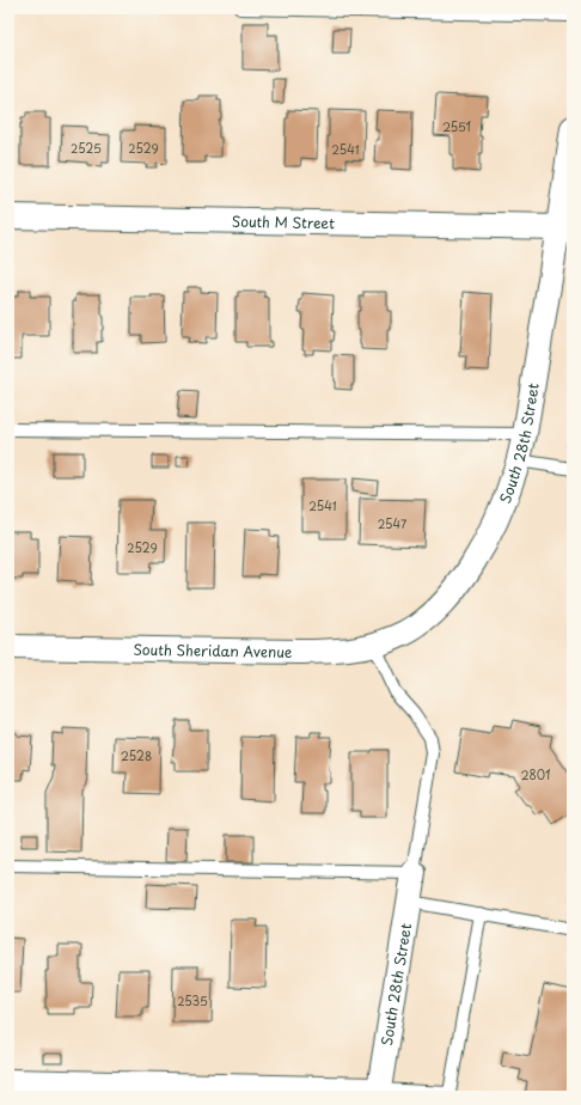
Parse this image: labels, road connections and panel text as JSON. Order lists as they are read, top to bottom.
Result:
{
  "streets": {
    "street": ["South M Street", "South 28th Street", "South Sheridan Avenue"]
  },
  "crossings": [
    ["South M Street", "South 28th Street"],
    ["South 28th Street", "South Sheridan Avenue"]
  ],
  "house_numbers": [
    "2551",
    "2525",
    "2529",
    "2541",
    "2541",
    "2547",
    "2529",
    "2528",
    "2801",
    "2535"
  ]
}
